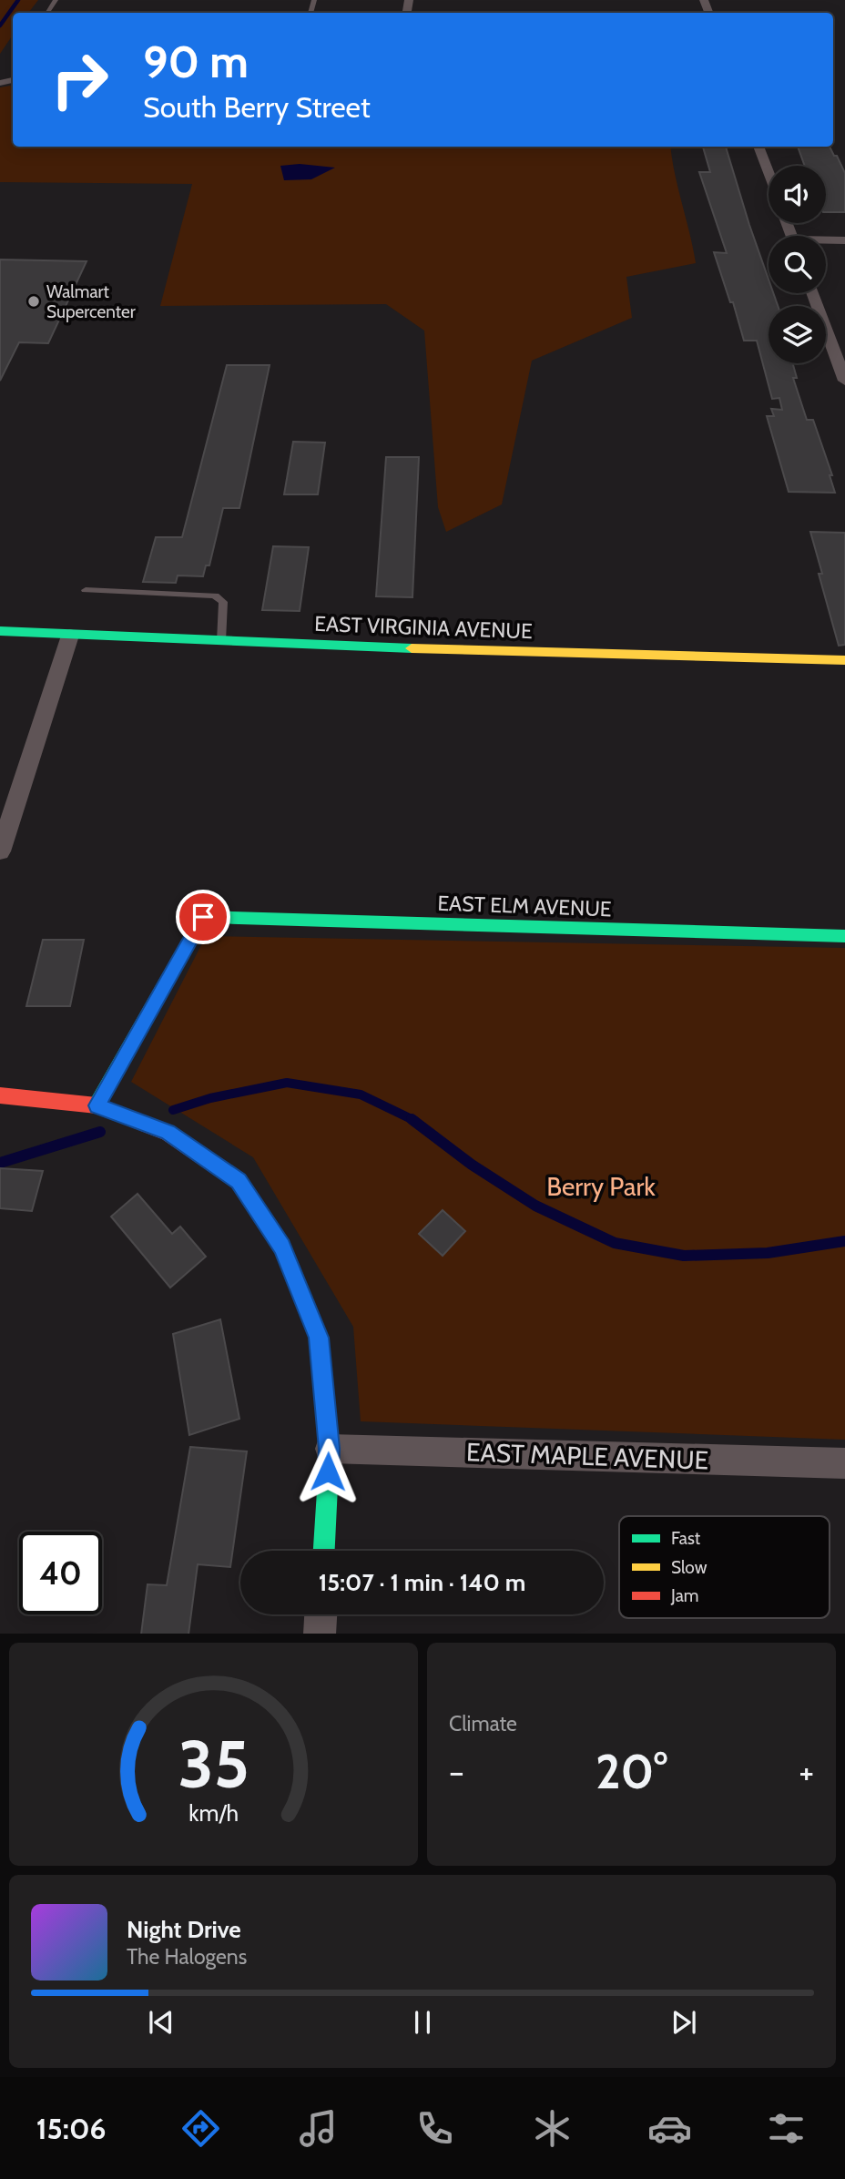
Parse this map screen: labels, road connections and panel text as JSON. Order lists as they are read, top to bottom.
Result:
{
  "streets": {
    "street": ["EAST VIRGINIA AVENUE", "EAST ELM AVENUE", "EAST MAPLE AVENUE"]
  },
  "parks": ["Berry Park"],
  "places": ["Walmart Supercenter"],
  "legend": ["Fast", "Slow", "Jam"],
  "page": {
    "turn": ["90 m", "South Berry Street"],
    "limit": "40",
    "trip": "15:07 · 1 min · 140 m",
    "tile": "Climate",
    "heat": ["−", "20°", "+"],
    "song": ["Night Drive", "The Halogens"],
    "tabs": "15:06",
    "gauge": ["35", "km/h"]
  }
}
